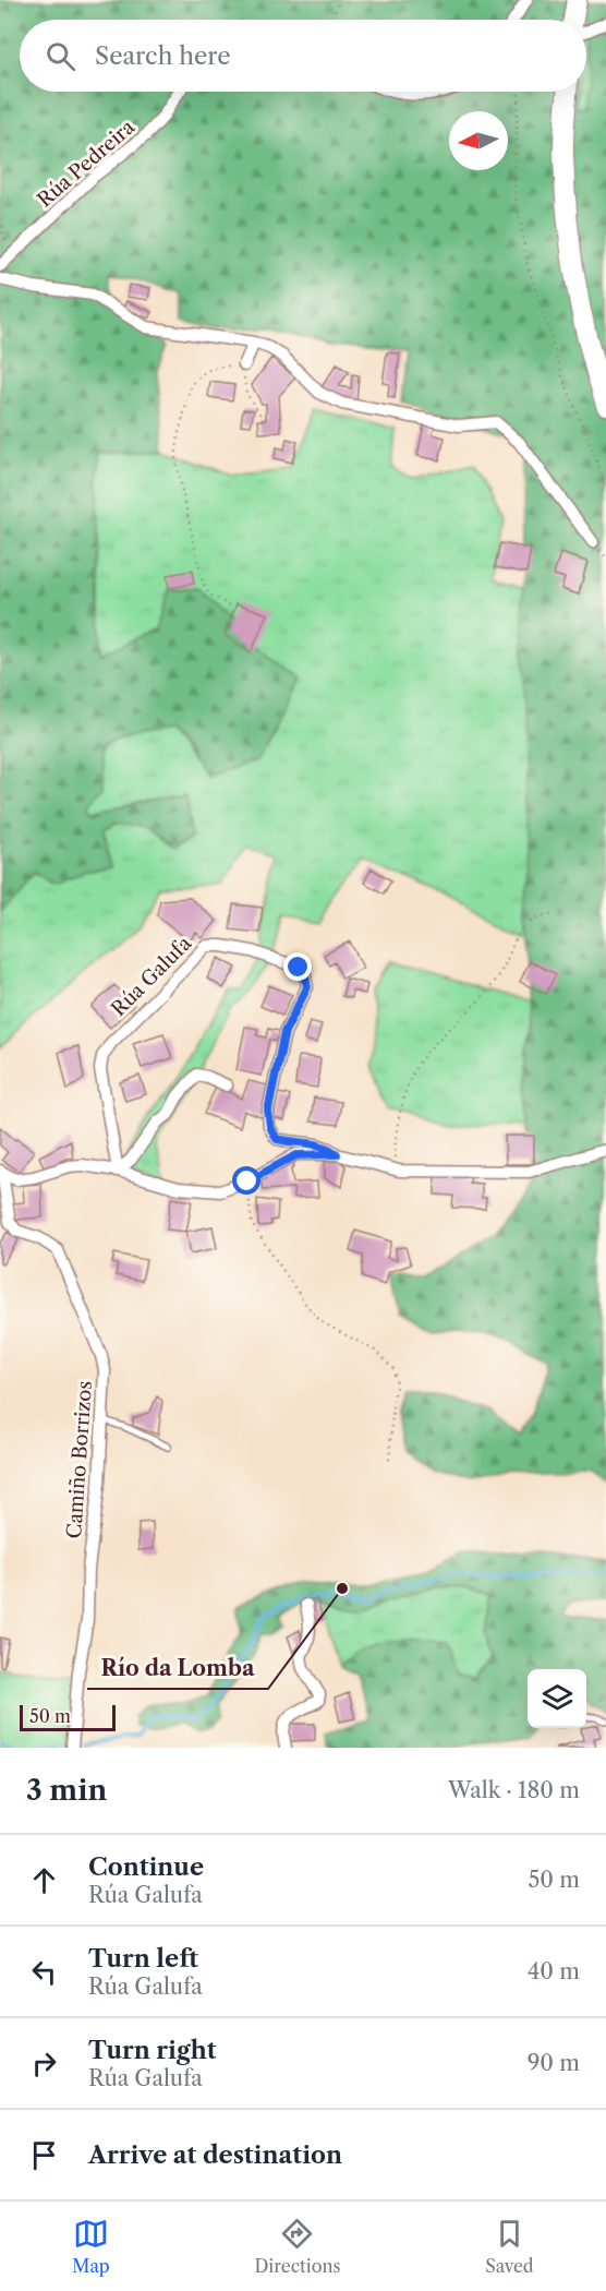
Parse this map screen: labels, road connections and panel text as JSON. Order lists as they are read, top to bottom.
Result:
{
  "streets": {
    "street": ["Rúa Pedreira", "Rúa Galufa", "Camiño Borrizos"]
  },
  "crossings": [
    ["Rúa Galufa", "Camiño Borrizos"]
  ],
  "places": ["Río da Lomba"],
  "scale_bar": "50 m",
  "north": "left",
  "page": {
    "search": "Search here",
    "scale": "50 m",
    "heading": ["3 min", "Walk · 180 m"],
    "list": [
      ["Continue", "Rúa Galufa", "50 m"],
      ["Turn left", "Rúa Galufa", "40 m"],
      ["Turn right", "Rúa Galufa", "90 m"],
      "Arrive at destination"
    ],
    "nav": ["Map", "Directions", "Saved"]
  }
}
